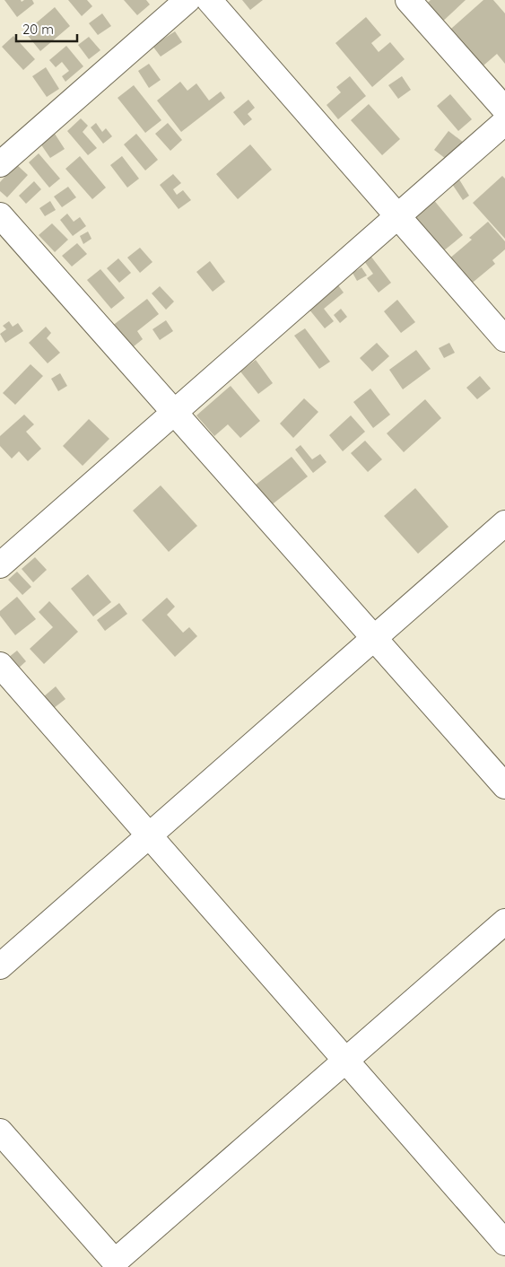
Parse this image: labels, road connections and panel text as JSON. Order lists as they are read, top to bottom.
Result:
{
  "scale_bar": "20 m"
}
